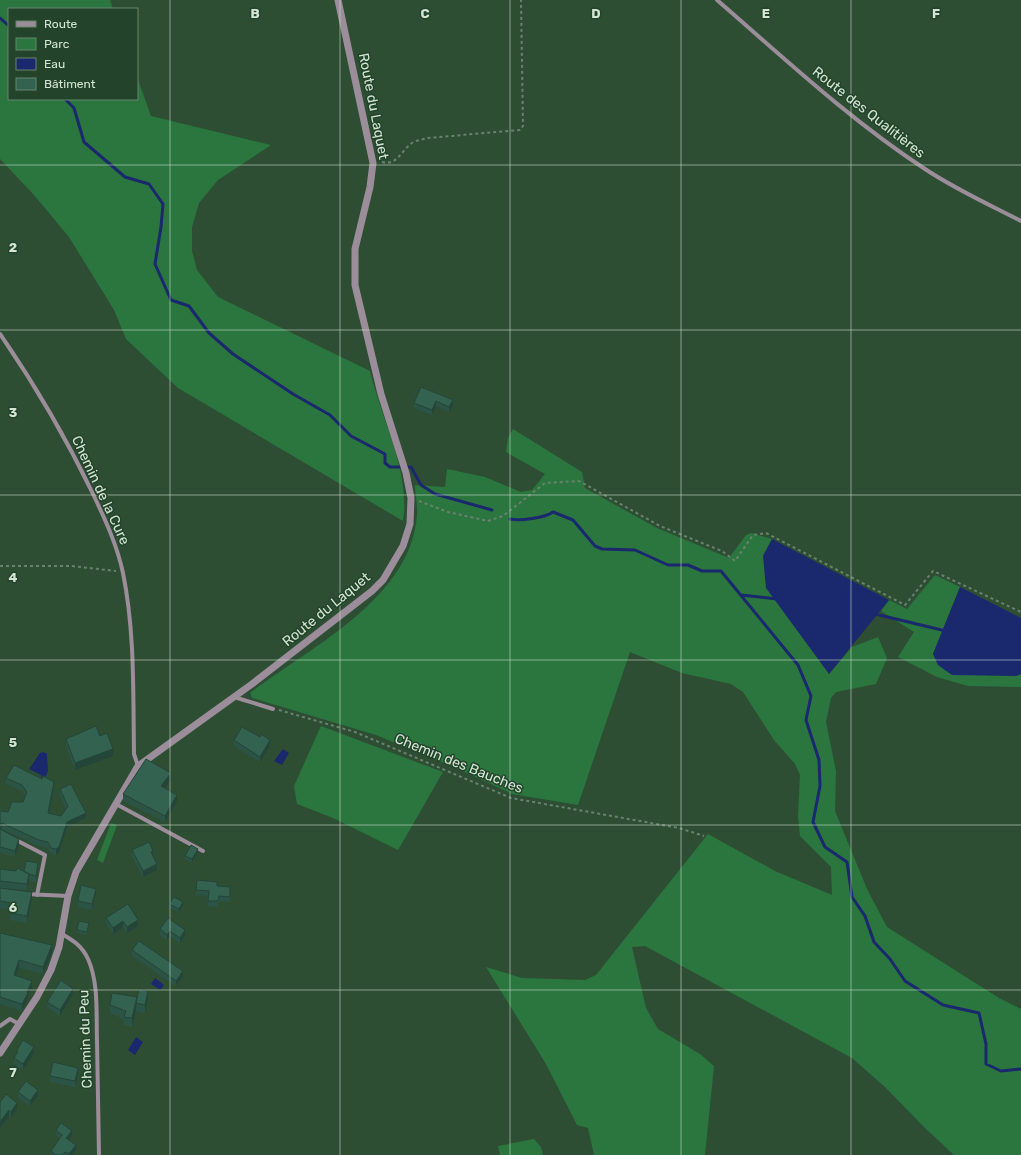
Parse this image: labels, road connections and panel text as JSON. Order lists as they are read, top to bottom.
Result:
{
  "streets": {
    "street": [
      "Route du Laquet",
      "Route des Qualitières",
      "Chemin de la Cure",
      "Chemin du Peu"
    ],
    "path": ["Chemin des Bauches"]
  },
  "crossings": [
    ["Route du Laquet", "Chemin de la Cure"],
    ["Route du Laquet", "Chemin du Peu"]
  ],
  "legend": [
    "Route",
    "Parc",
    "Eau",
    "Bâtiment"
  ],
  "grid": {
    "columns": [
      "B",
      "C",
      "D",
      "E",
      "F"
    ],
    "rows": [
      "2",
      "3",
      "4",
      "5",
      "6",
      "7"
    ]
  }
}
